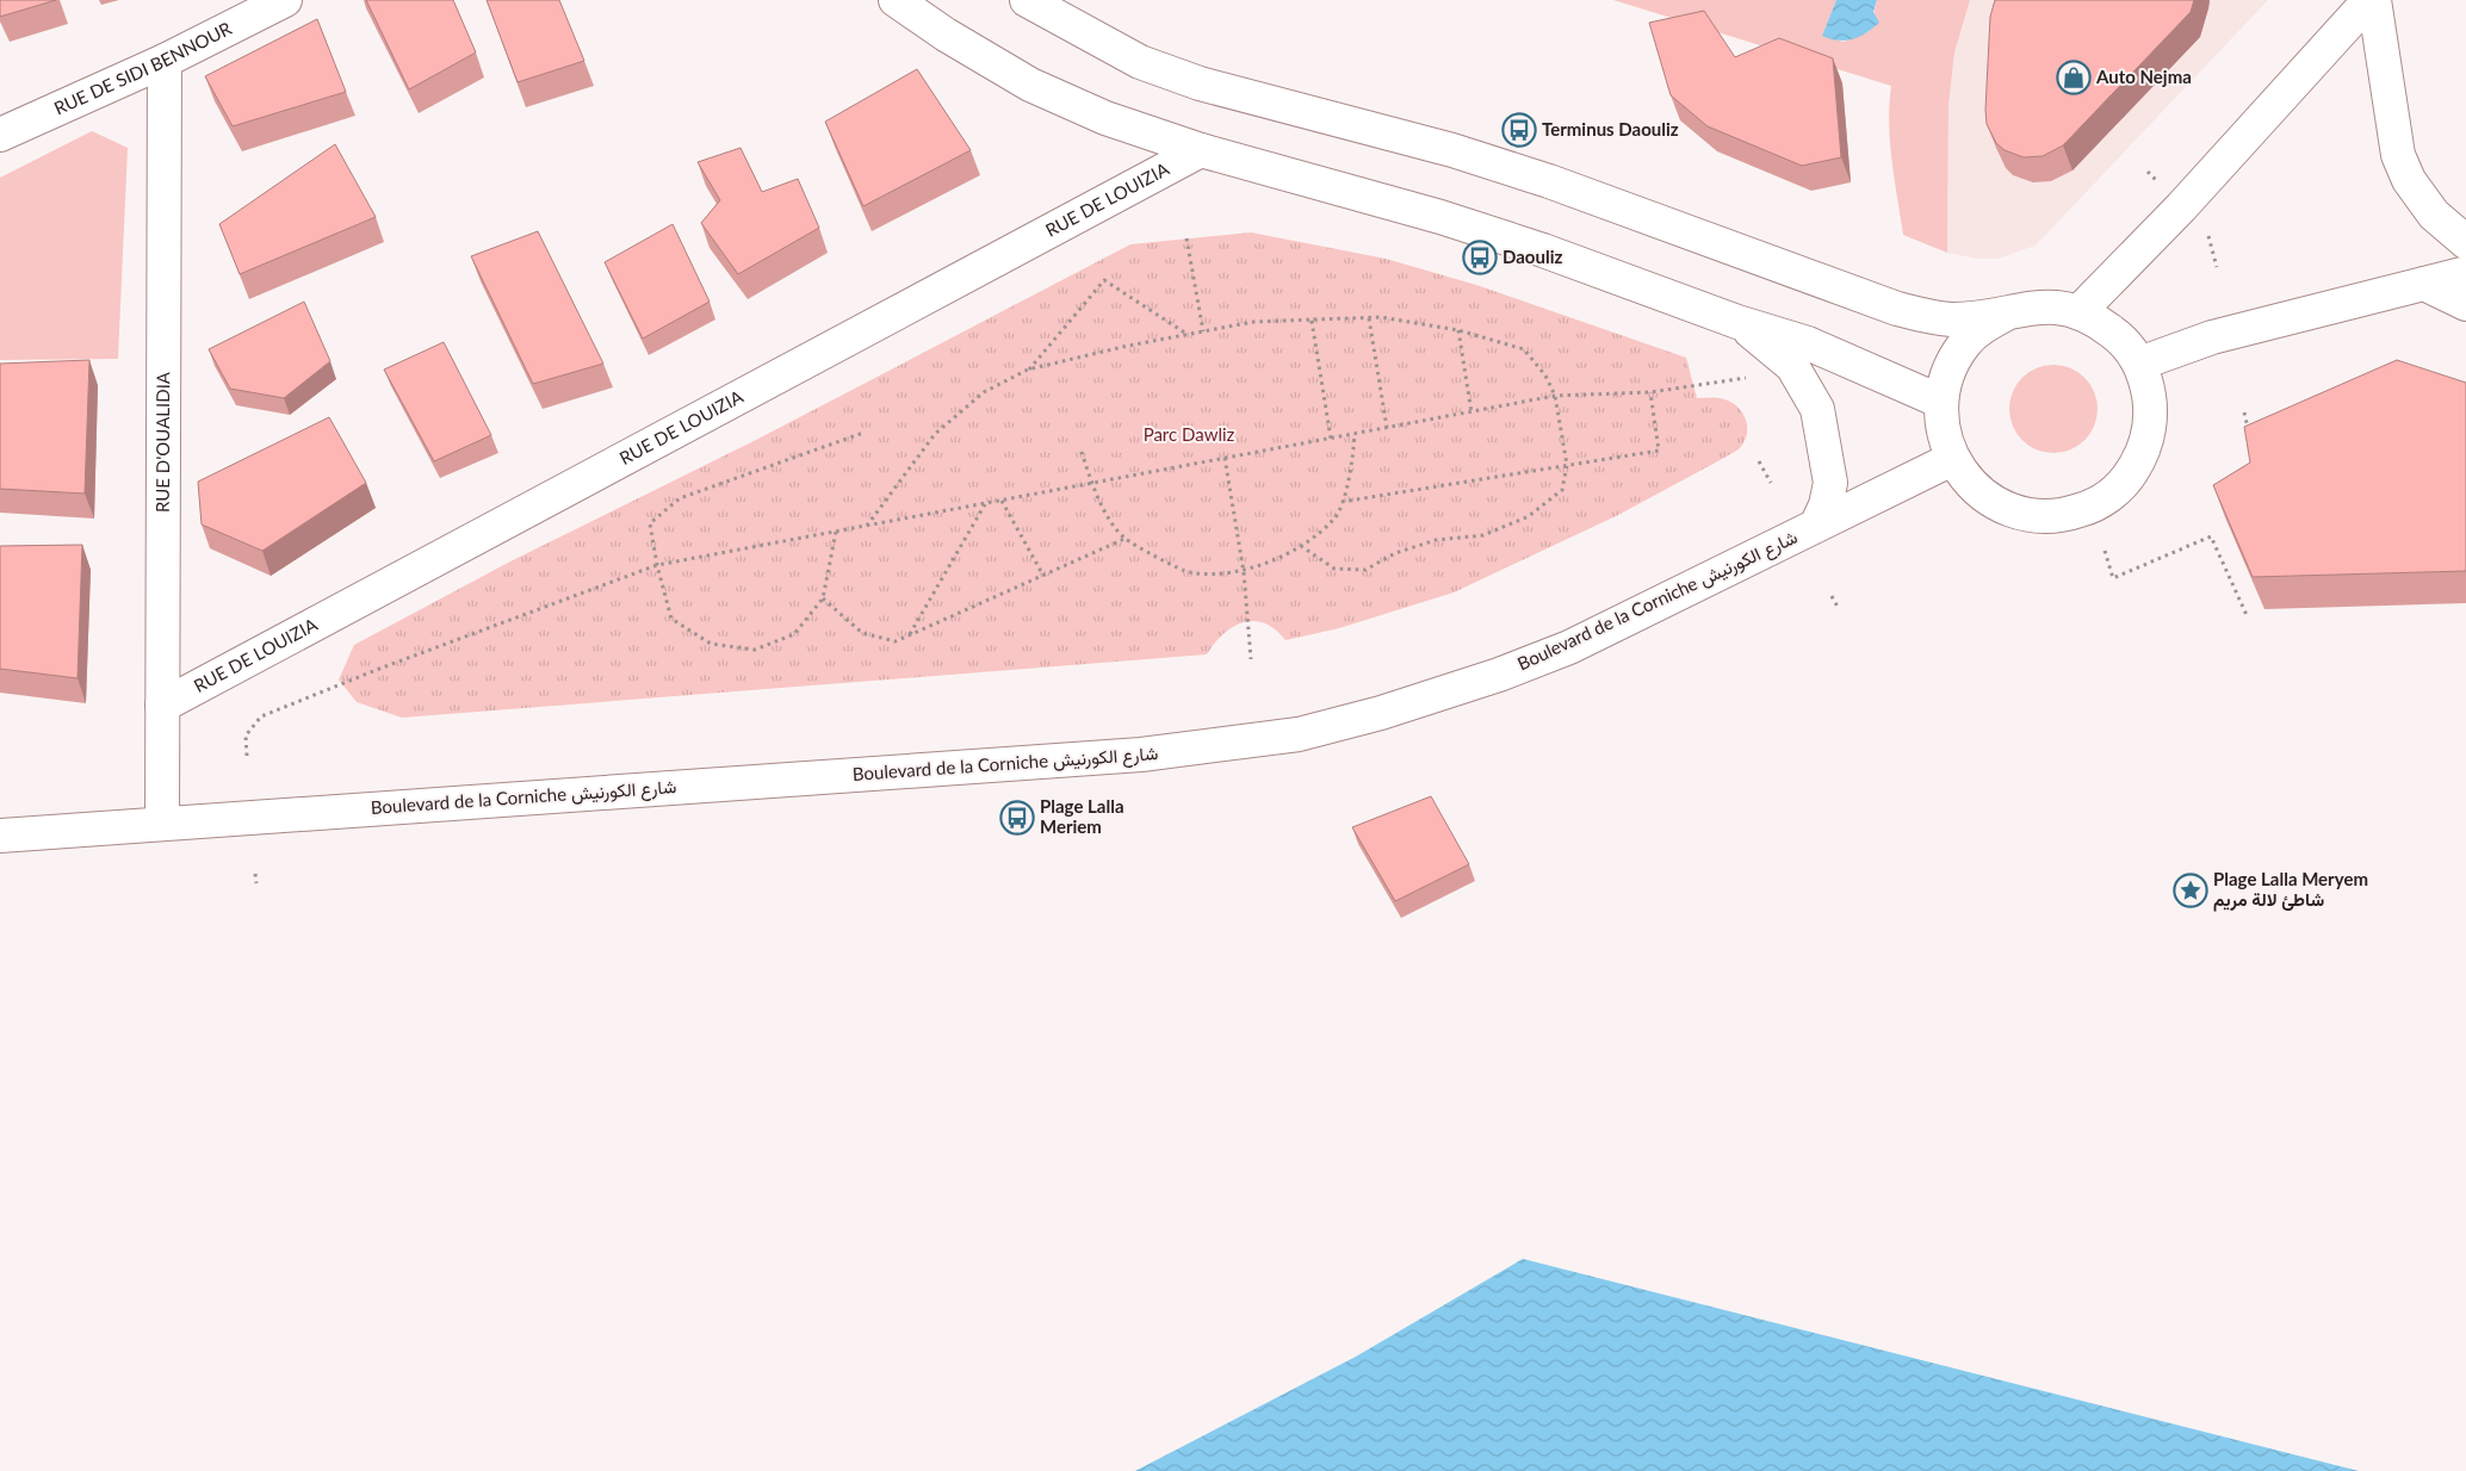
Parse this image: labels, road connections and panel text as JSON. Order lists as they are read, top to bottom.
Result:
{
  "streets": {
    "main road": [
      "RUE DE SIDI BENNOUR",
      "RUE DE LOUIZIA",
      "RUE D'OUALIDIA",
      "Boulevard de la Corniche شارع الكورنيش"
    ]
  },
  "crossings": [
    ["RUE DE SIDI BENNOUR", "RUE D'OUALIDIA"],
    ["RUE DE LOUIZIA", "RUE D'OUALIDIA"],
    ["RUE D'OUALIDIA", "Boulevard de la Corniche شارع الكورنيش"]
  ],
  "parks": ["Parc Dawliz"],
  "places": {
    "shop": ["Auto Nejma"],
    "bus stop": ["Terminus Daouliz", "Daouliz", "Plage Lalla Meriem"],
    "place": ["Plage Lalla Meryem شاطئ لالة مريم"]
  }
}
